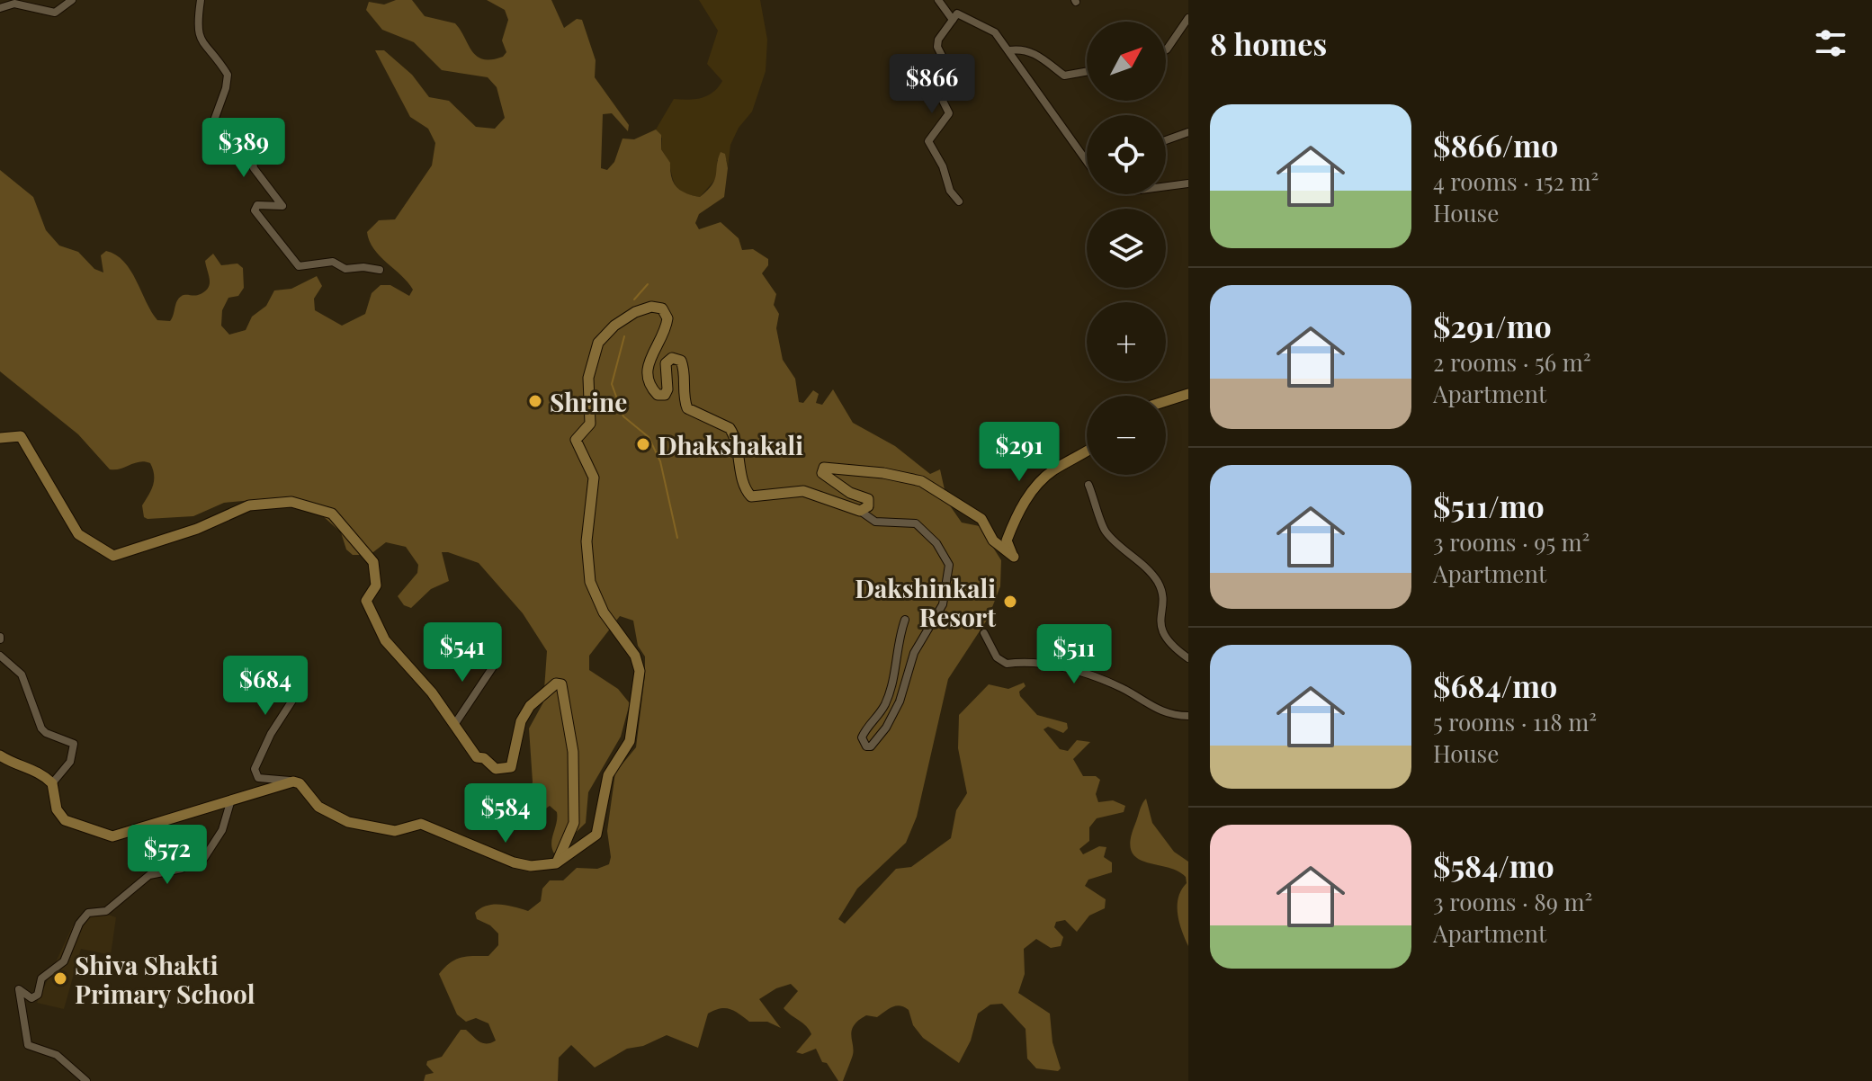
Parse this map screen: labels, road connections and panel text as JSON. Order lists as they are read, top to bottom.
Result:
{
  "places": [
    "Shrine",
    "Dhakshakali",
    "Dakshinkali Resort",
    "Shiva Shakti Primary School"
  ],
  "north": "top right",
  "page": {
    "heading": "8 homes",
    "map_buttons": ["+", "−"],
    "price": [
      "$866",
      "$389",
      "$291",
      "$541",
      "$511",
      "$684",
      "$584",
      "$572"
    ],
    "list": [
      {
        "name": "$866/mo",
        "note": "4 rooms · 152 m² · House"
      },
      {
        "name": "$291/mo",
        "note": "2 rooms · 56 m² · Apartment"
      },
      {
        "name": "$511/mo",
        "note": "3 rooms · 95 m² · Apartment"
      },
      {
        "name": "$684/mo",
        "note": "5 rooms · 118 m² · House"
      },
      {
        "name": "$584/mo",
        "note": "3 rooms · 89 m² · Apartment"
      }
    ]
  }
}
